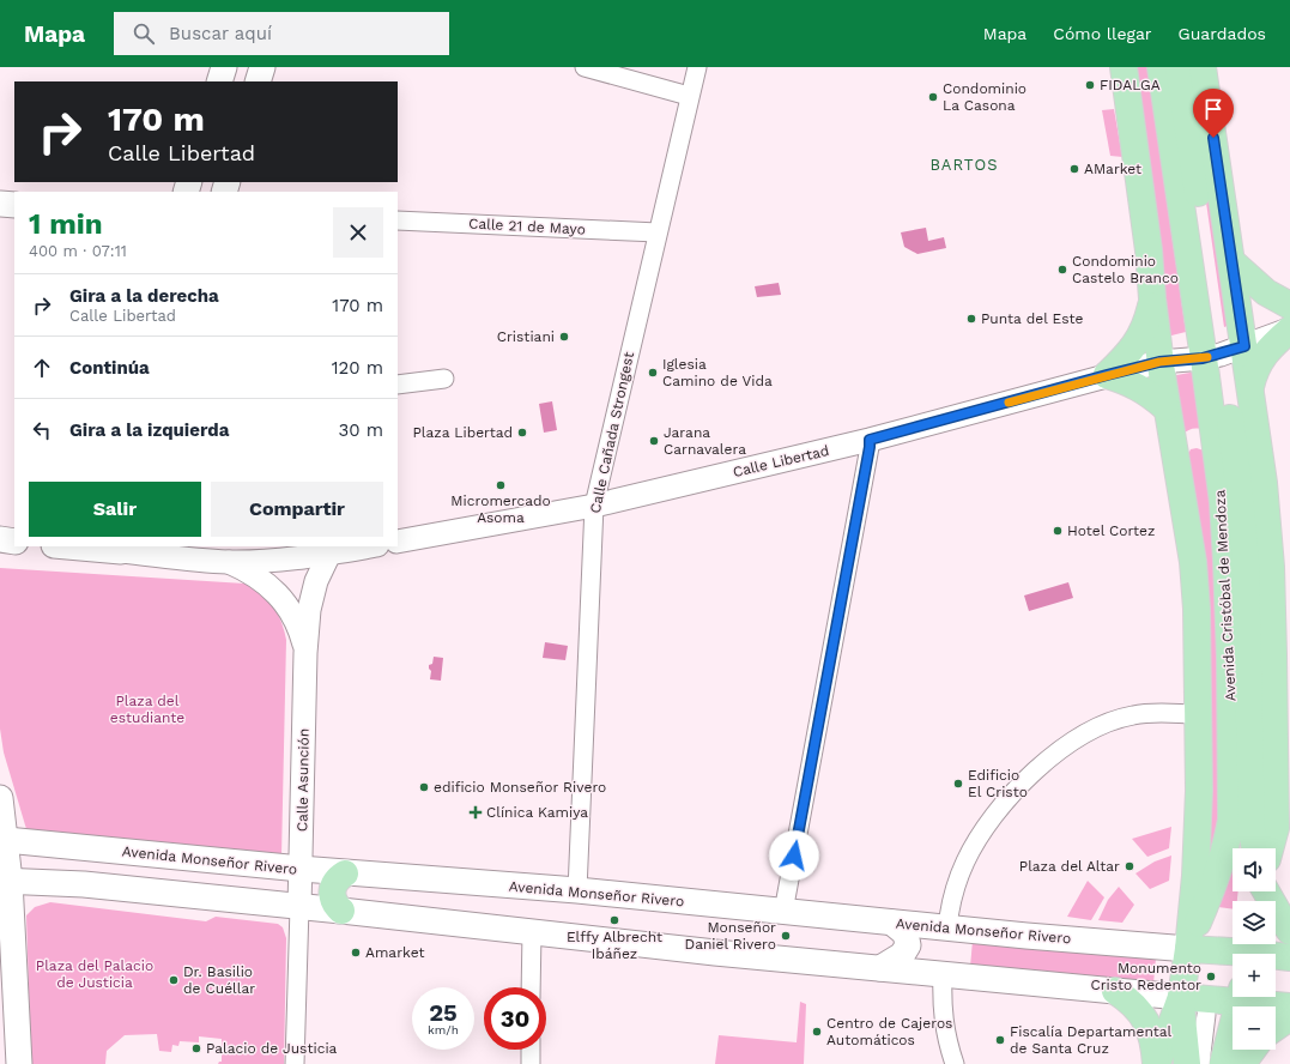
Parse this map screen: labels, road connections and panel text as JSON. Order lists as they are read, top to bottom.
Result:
{
  "streets": {
    "main road": ["Avenida Cristóbal de Mendoza", "Avenida Monseñor Rivero"],
    "street": [
      "Calle 21 de Mayo",
      "Calle Cañada Strongest",
      "Calle Libertad",
      "Calle Asunción"
    ]
  },
  "crossings": [
    ["Calle 21 de Mayo", "Calle Cañada Strongest"],
    ["Calle Cañada Strongest", "Calle Libertad"],
    ["Calle Cañada Strongest", "Avenida Monseñor Rivero"],
    ["Calle Libertad", "Avenida Cristóbal de Mendoza"],
    ["Avenida Cristóbal de Mendoza", "Avenida Monseñor Rivero"],
    ["Calle Asunción", "Avenida Monseñor Rivero"]
  ],
  "districts": ["BARTOS"],
  "parks": ["Plaza del estudiante", "Plaza del Palacio de Justicia"],
  "places": {
    "other": [
      "FIDALGA",
      "Condominio La Casona",
      "AMarket",
      "Condominio Castelo Branco",
      "Punta del Este",
      "Cristiani",
      "Iglesia Camino de Vida",
      "Plaza Libertad",
      "Jarana Carnavalera",
      "Micromercado Asoma",
      "Hotel Cortez",
      "Edificio El Cristo",
      "edificio Monseñor Rivero",
      "Plaza del Altar",
      "Elffy Albrecht Ibáñez",
      "Monseñor Daniel Rivero",
      "Amarket",
      "Monumento Cristo Redentor",
      "Dr. Basilio de Cuéllar",
      "Centro de Cajeros Automáticos",
      "Fiscalía Departamental de Santa Cruz",
      "Palacio de Justicia"
    ],
    "health": ["Clínica Kamiya"]
  },
  "page": {
    "header": "Mapa",
    "search": "Buscar aquí",
    "nav": ["Mapa", "Cómo llegar", "Guardados"],
    "turn": ["170 m", "Calle Libertad"],
    "heading": ["1 min", "400 m · 07:11"],
    "list": [
      {
        "name": "Gira a la derecha",
        "note": "Calle Libertad",
        "value": "170 m"
      },
      {
        "name": "Continúa",
        "value": "120 m"
      },
      {
        "name": "Gira a la izquierda",
        "value": "30 m"
      }
    ],
    "buttons": ["Salir", "Compartir"],
    "map_buttons": ["+", "−"],
    "speed": "25 km/h",
    "limit": "30"
  }
}
